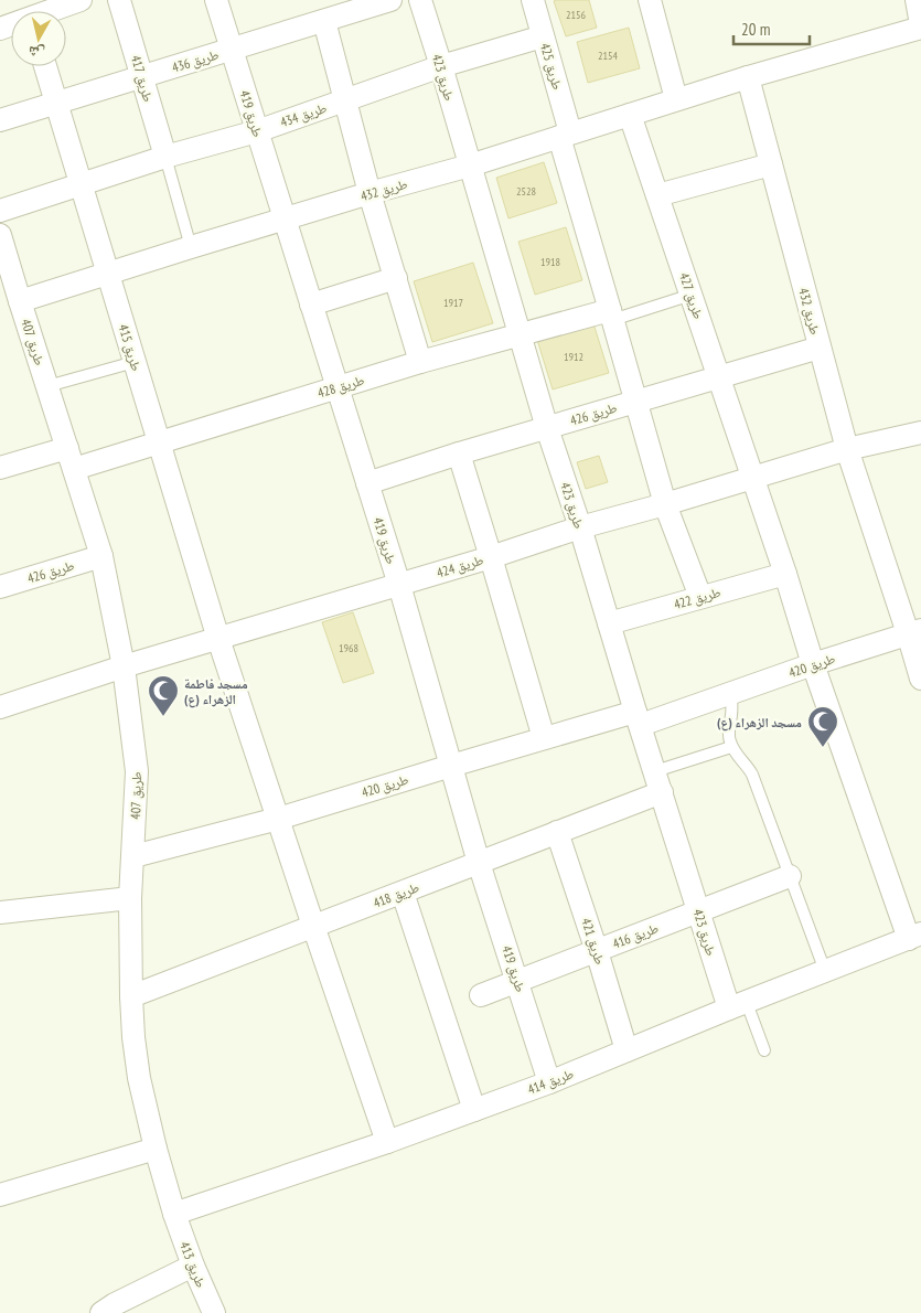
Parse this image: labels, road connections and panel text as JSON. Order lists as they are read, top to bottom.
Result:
{
  "streets": {
    "street": [
      "طريق 436",
      "طريق 425",
      "طريق 423",
      "طريق 417",
      "طريق 419",
      "طريق 434",
      "طريق 432",
      "طريق 427",
      "طريق 407",
      "طريق 415",
      "طريق 428",
      "طريق 426",
      "طريق 424",
      "طريق 422",
      "طريق 420",
      "طريق 418",
      "طريق 416",
      "طريق 421",
      "طريق 414",
      "طريق 413"
    ]
  },
  "crossings": [
    ["طريق 436", "طريق 417"],
    ["طريق 436", "طريق 419"],
    ["طريق 436", "طريق 415"],
    ["طريق 425", "طريق 434"],
    ["طريق 425", "طريق 432"],
    ["طريق 425", "طريق 428"],
    ["طريق 425", "طريق 426"],
    ["طريق 425", "طريق 424"],
    ["طريق 425", "طريق 422"],
    ["طريق 423", "طريق 434"],
    ["طريق 423", "طريق 432"],
    ["طريق 423", "طريق 428"],
    ["طريق 423", "طريق 426"],
    ["طريق 423", "طريق 424"],
    ["طريق 423", "طريق 422"],
    ["طريق 423", "طريق 420"],
    ["طريق 423", "طريق 418"],
    ["طريق 423", "طريق 416"],
    ["طريق 423", "طريق 414"],
    ["طريق 417", "طريق 434"],
    ["طريق 419", "طريق 434"],
    ["طريق 419", "طريق 432"],
    ["طريق 419", "طريق 428"],
    ["طريق 419", "طريق 426"],
    ["طريق 419", "طريق 424"],
    ["طريق 419", "طريق 420"],
    ["طريق 419", "طريق 418"],
    ["طريق 419", "طريق 416"],
    ["طريق 419", "طريق 414"],
    ["طريق 434", "طريق 415"],
    ["طريق 432", "طريق 427"],
    ["طريق 432", "طريق 407"],
    ["طريق 432", "طريق 415"],
    ["طريق 432", "طريق 426"],
    ["طريق 432", "طريق 424"],
    ["طريق 432", "طريق 420"],
    ["طريق 427", "طريق 426"],
    ["طريق 427", "طريق 424"],
    ["طريق 427", "طريق 422"],
    ["طريق 427", "طريق 420"],
    ["طريق 427", "طريق 414"],
    ["طريق 407", "طريق 428"],
    ["طريق 407", "طريق 426"],
    ["طريق 407", "طريق 424"],
    ["طريق 407", "طريق 420"],
    ["طريق 407", "طريق 418"],
    ["طريق 407", "طريق 414"],
    ["طريق 407", "طريق 413"],
    ["طريق 415", "طريق 428"],
    ["طريق 415", "طريق 424"],
    ["طريق 415", "طريق 420"],
    ["طريق 415", "طريق 418"],
    ["طريق 415", "طريق 414"],
    ["طريق 418", "طريق 421"],
    ["طريق 416", "طريق 421"],
    ["طريق 421", "طريق 414"],
    ["طريق 414", "طريق 413"]
  ],
  "places": {
    "mosque": ["مسجد فاطمة الزهراء (ع)", "مسجد الزهراء (ع)"]
  },
  "house_numbers": [
    "2156",
    "2154",
    "2528",
    "1918",
    "1917",
    "1912",
    "1968"
  ],
  "scale_bar": "20 m",
  "north": "bottom"
}
